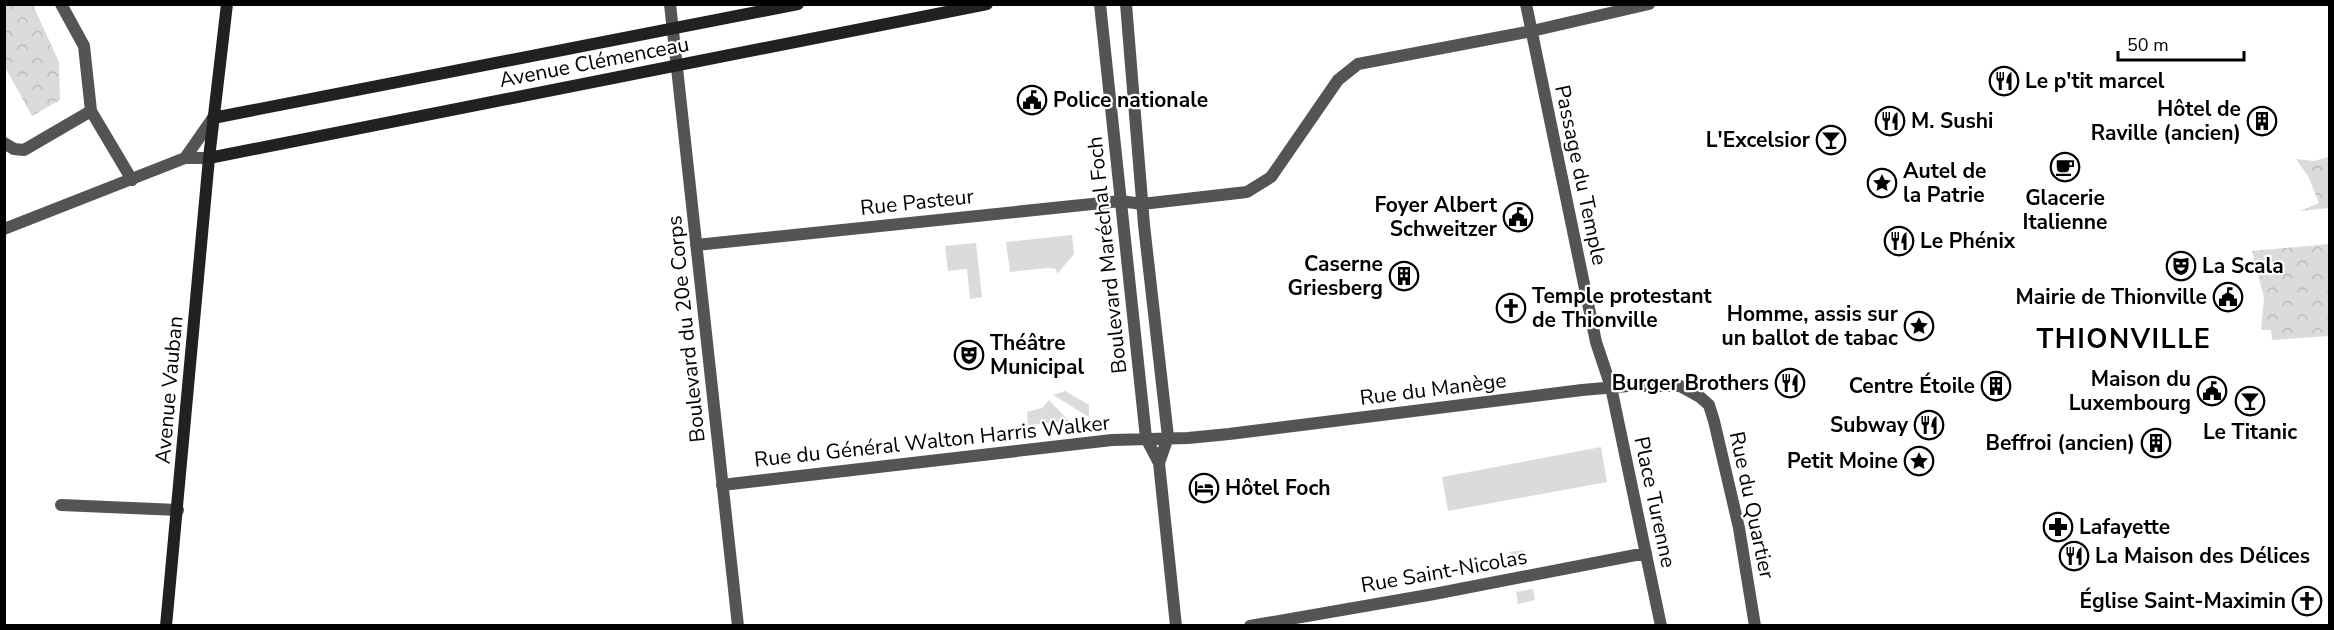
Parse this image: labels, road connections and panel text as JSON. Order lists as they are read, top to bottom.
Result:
{
  "streets": {
    "street": [
      "Avenue Clémenceau",
      "Passage du Temple",
      "Rue Pasteur",
      "Boulevard Maréchal Foch",
      "Boulevard du 20e Corps",
      "Rue du Manège",
      "Avenue Vauban",
      "Rue du Général Walton Harris Walker",
      "Place Turenne",
      "Rue du Quartier",
      "Rue Saint-Nicolas"
    ]
  },
  "crossings": [
    ["Avenue Clémenceau", "Boulevard du 20e Corps"],
    ["Avenue Clémenceau", "Avenue Vauban"],
    ["Passage du Temple", "Rue Pasteur"],
    ["Passage du Temple", "Rue du Manège"],
    ["Passage du Temple", "Place Turenne"],
    ["Rue Pasteur", "Boulevard Maréchal Foch"],
    ["Rue Pasteur", "Boulevard du 20e Corps"],
    ["Boulevard Maréchal Foch", "Rue du Manège"],
    ["Boulevard Maréchal Foch", "Rue du Général Walton Harris Walker"],
    ["Boulevard du 20e Corps", "Rue du Général Walton Harris Walker"],
    ["Rue du Manège", "Rue du Général Walton Harris Walker"],
    ["Rue du Manège", "Place Turenne"],
    ["Rue du Manège", "Rue du Quartier"],
    ["Place Turenne", "Rue Saint-Nicolas"]
  ],
  "districts": ["THIONVILLE"],
  "places": {
    "restaurant": [
      "Le p'tit marcel",
      "M. Sushi",
      "Le Phénix",
      "Burger Brothers",
      "Subway",
      "La Maison des Délices"
    ],
    "public building": [
      "Police nationale",
      "Foyer Albert Schweitzer",
      "Mairie de Thionville",
      "Maison du Luxembourg"
    ],
    "building": [
      "Hôtel de Raville (ancien)",
      "Caserne Griesberg",
      "Centre Étoile",
      "Beffroi (ancien)"
    ],
    "bar": ["L'Excelsior", "Le Titanic"],
    "cafe": ["Glacerie Italienne"],
    "place": ["Autel de la Patrie", "Homme, assis sur un ballot de tabac", "Petit Moine"],
    "theatre": ["La Scala", "Théâtre Municipal"],
    "church": ["Temple protestant de Thionville", "Église Saint-Maximin"],
    "hotel": ["Hôtel Foch"],
    "pharmacy": ["Lafayette"]
  },
  "scale_bar": "50 m"
}
